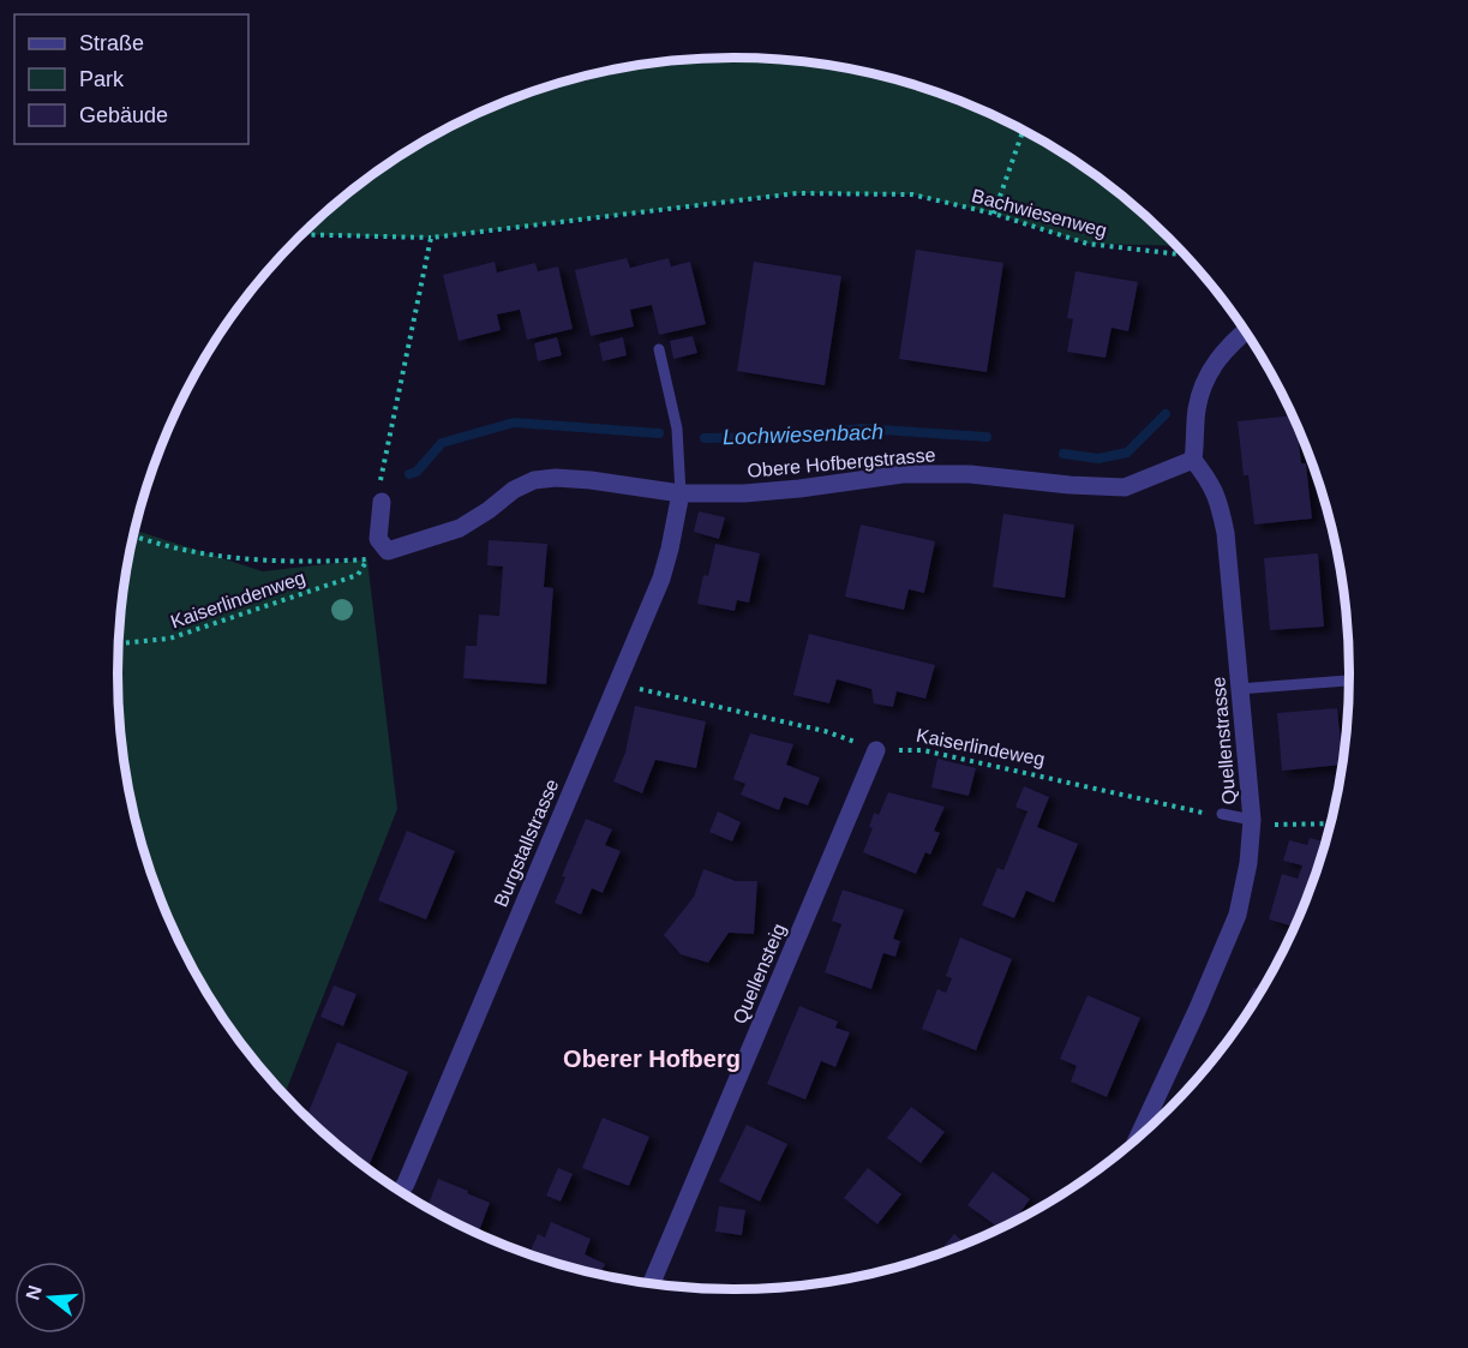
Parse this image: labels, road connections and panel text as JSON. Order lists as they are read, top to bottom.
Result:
{
  "streets": {
    "street": [
      "Obere Hofbergstrasse",
      "Quellenstrasse",
      "Burgstallstrasse",
      "Quellensteig"
    ],
    "path": ["Bachwiesenweg", "Kaiserlindenweg", "Kaiserlindeweg"]
  },
  "crossings": [
    ["Obere Hofbergstrasse", "Quellenstrasse"],
    ["Obere Hofbergstrasse", "Burgstallstrasse"],
    ["Kaiserlindeweg", "Burgstallstrasse"],
    ["Kaiserlindeweg", "Quellensteig"]
  ],
  "districts": ["Oberer Hofberg"],
  "water": ["Lochwiesenbach"],
  "legend": ["Straße", "Park", "Gebäude"],
  "north": "left"
}
